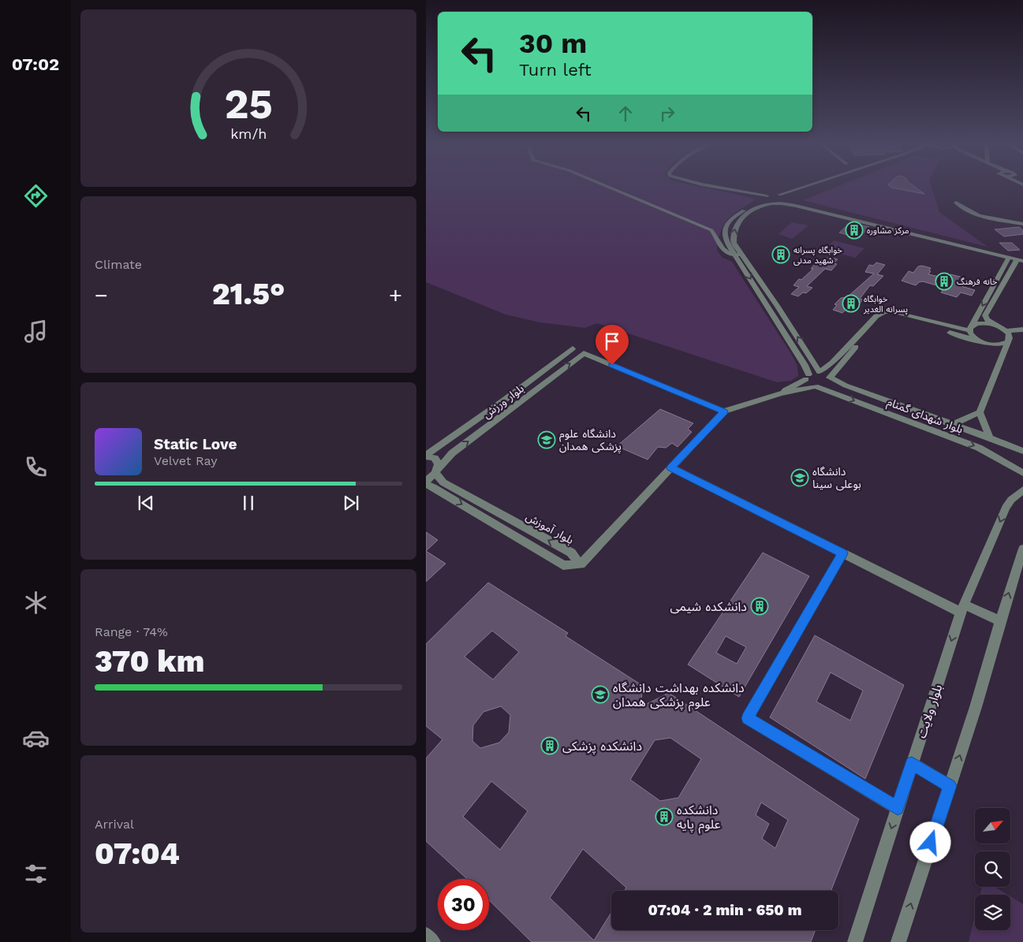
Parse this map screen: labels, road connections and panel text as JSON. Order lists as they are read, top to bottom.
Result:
{
  "streets": {
    "street": [
      "بلوار ورزش",
      "بلوار شهدای گمنام",
      "بلوار آموزش",
      "بلوار ولایت"
    ]
  },
  "crossings": [
    ["بلوار ورزش", "بلوار آموزش"]
  ],
  "places": {
    "building": [
      "مرکز مشاوره",
      "خوابگاه پسرانه شهید مدنی",
      "خانه فرهنگ",
      "خوابگاه پسرانه الغدیر",
      "دانشکده شیمی",
      "دانشکده پزشکی",
      "دانشکده علوم پایه"
    ],
    "school or university": ["دانشگاه علوم پزشکی همدان", "دانشگاه بوعلی سینا", "دانشکده بهداشت دانشگاه علوم پزشکی همدان"]
  },
  "north": "top right",
  "page": {
    "tabs": "07:02",
    "turn": ["30 m", "Turn left"],
    "tile": [
      "Climate",
      ["Range · 74%", "370 km"],
      ["Arrival", "07:04"]
    ],
    "heat": ["−", "21.5°", "+"],
    "song": ["Static Love", "Velvet Ray"],
    "limit": "30",
    "trip": "07:04 · 2 min · 650 m",
    "gauge": ["25", "km/h"]
  }
}
